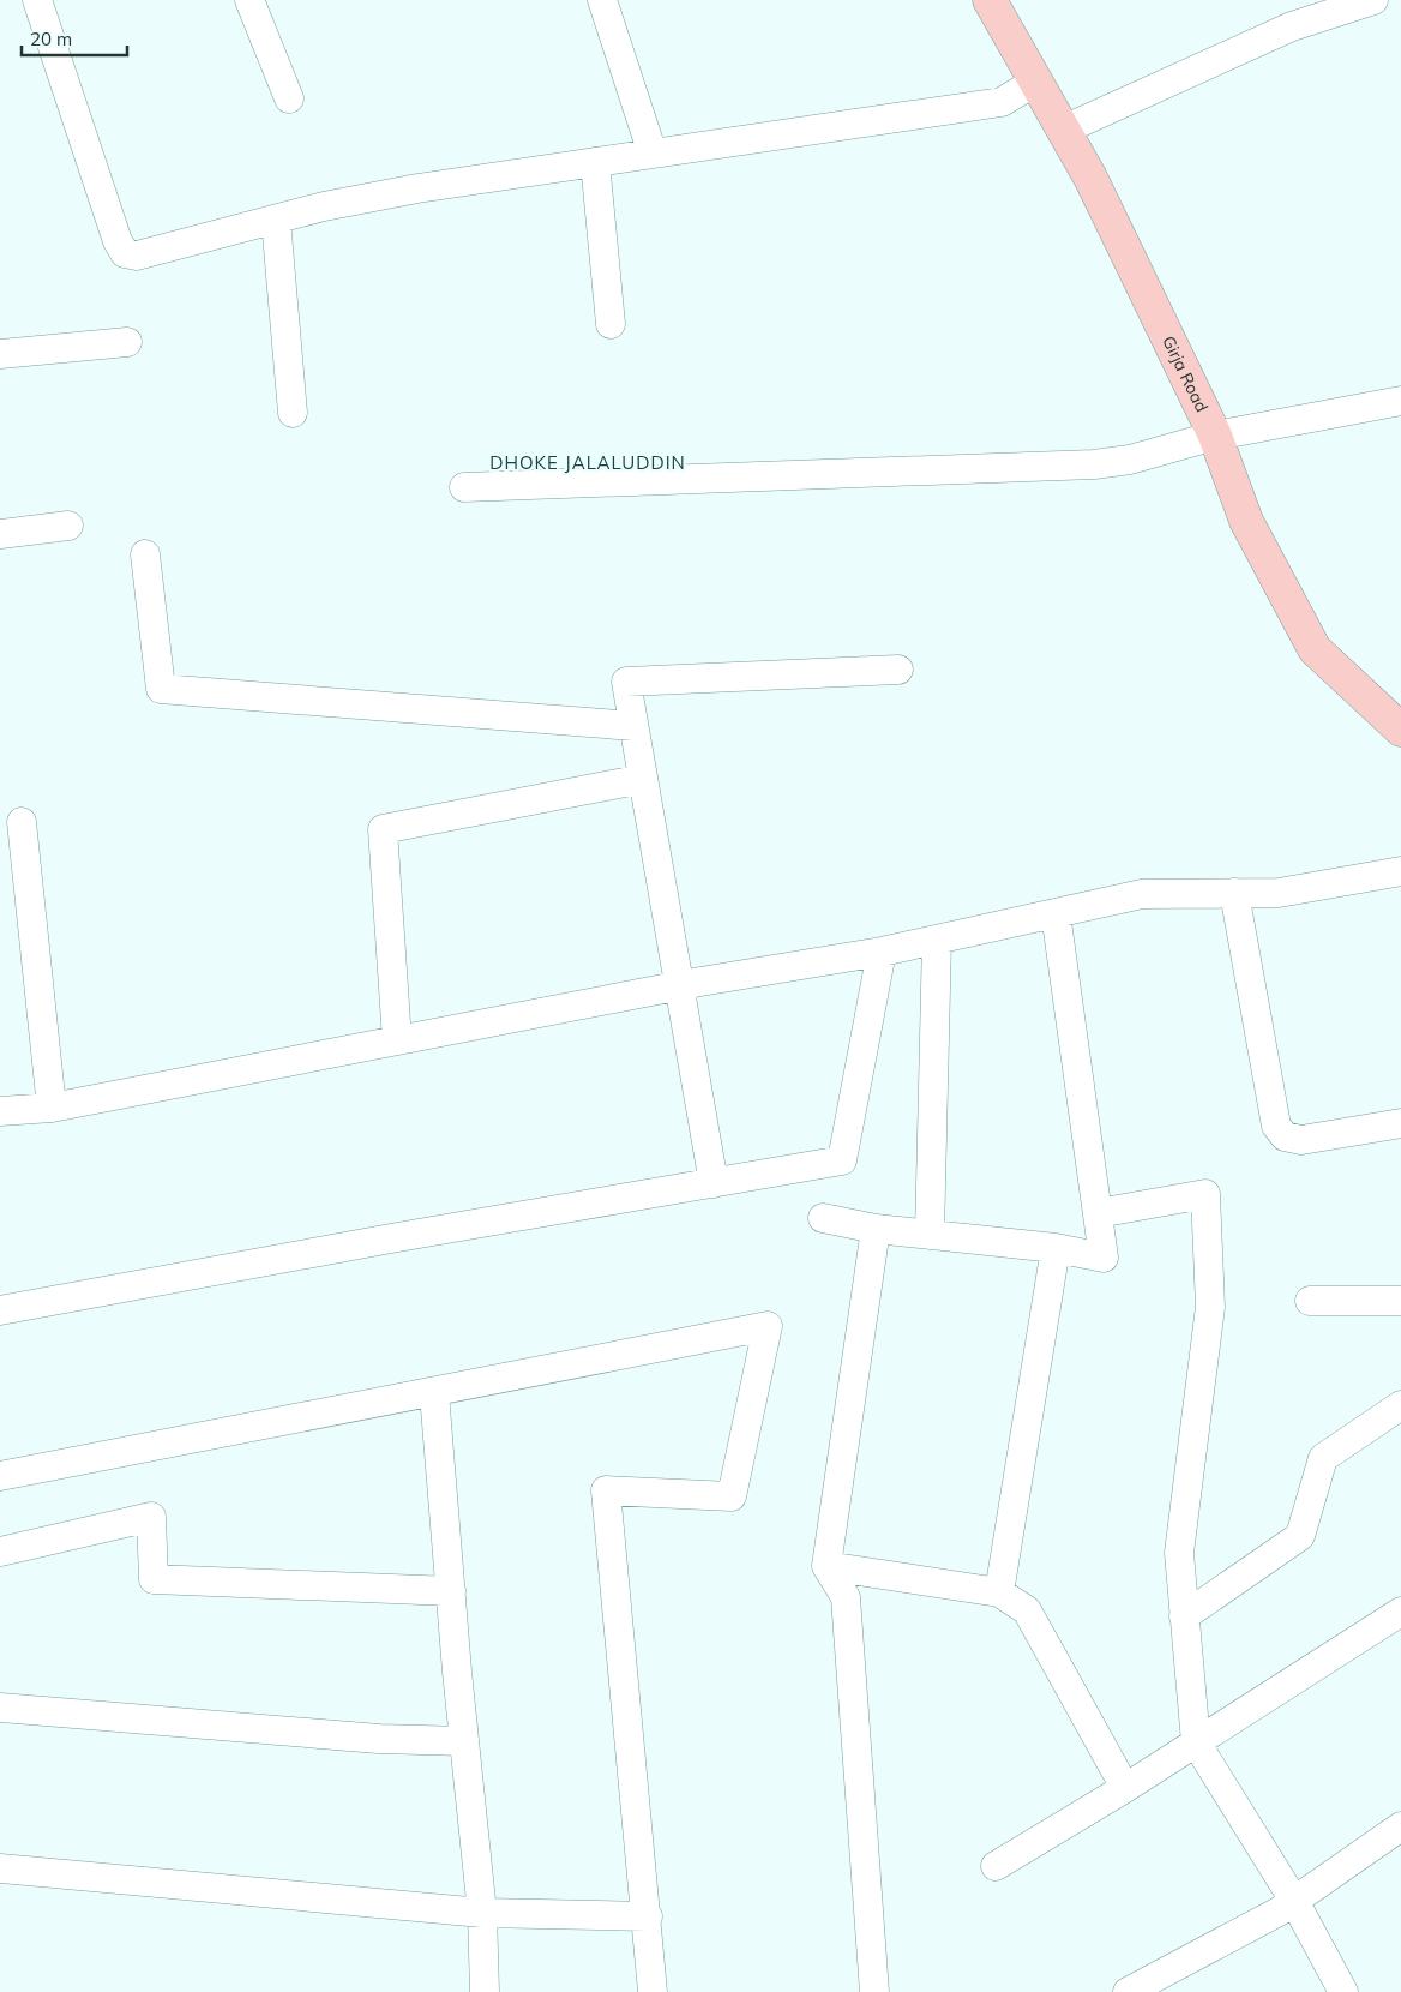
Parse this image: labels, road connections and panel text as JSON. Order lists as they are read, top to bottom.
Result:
{
  "streets": {
    "main road": ["Girja Road"]
  },
  "districts": ["DHOKE JALALUDDIN"],
  "scale_bar": "20 m"
}
